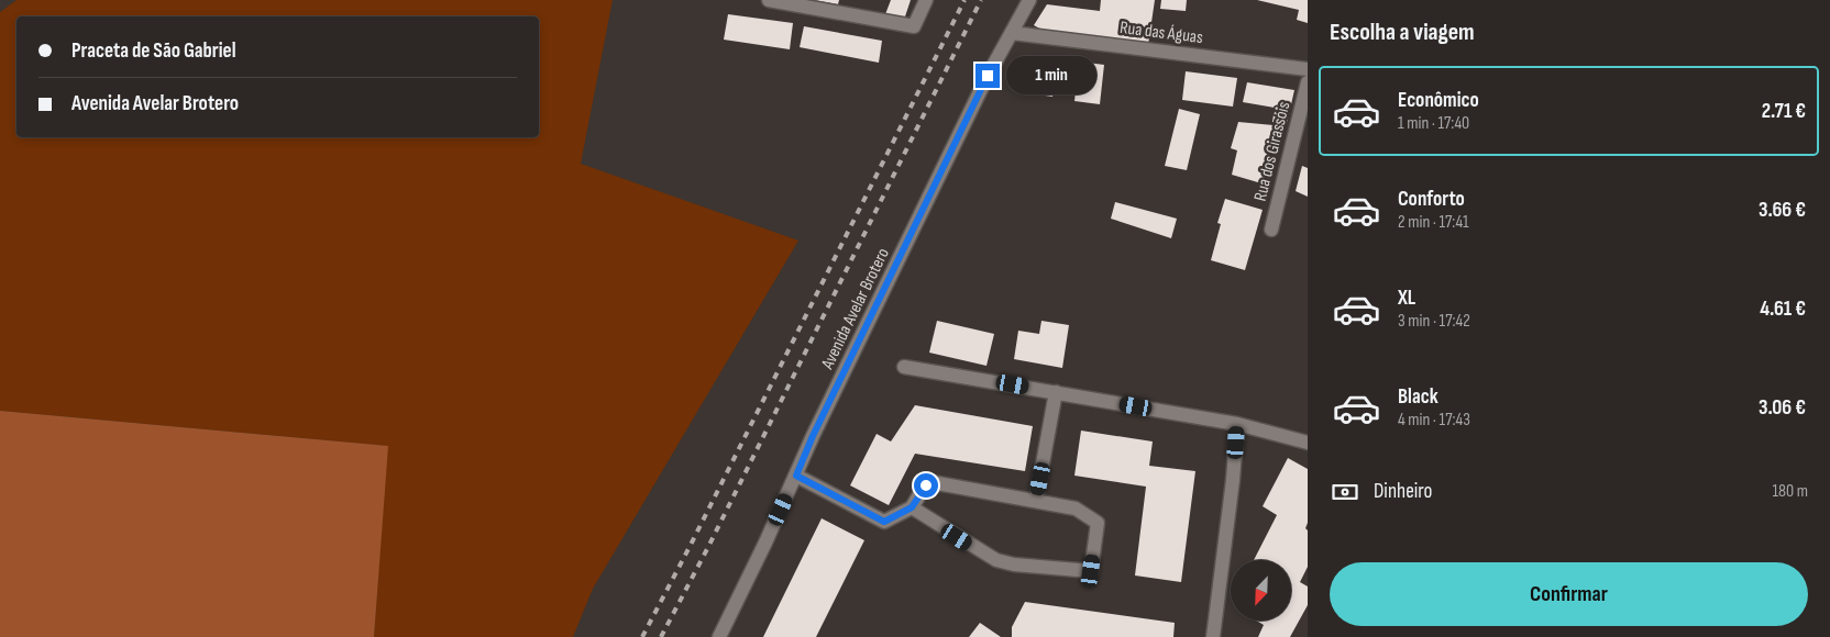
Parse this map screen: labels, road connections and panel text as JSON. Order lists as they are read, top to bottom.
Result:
{
  "streets": {
    "street": ["Rua das Águas", "Rua dos Girassóis", "Avenida Avelar Brotero"]
  },
  "crossings": [
    ["Rua das Águas", "Avenida Avelar Brotero"]
  ],
  "north": "bottom left",
  "page": {
    "heading": "Escolha a viagem",
    "banner": ["Praceta de São Gabriel", "Avenida Avelar Brotero"],
    "bubble": "1 min",
    "list": [
      {
        "name": "Econômico",
        "note": "1 min · 17:40",
        "value": "2.71 €"
      },
      {
        "name": "Conforto",
        "note": "2 min · 17:41",
        "value": "3.66 €"
      },
      {
        "name": "XL",
        "note": "3 min · 17:42",
        "value": "4.61 €"
      },
      {
        "name": "Black",
        "note": "4 min · 17:43",
        "value": "3.06 €"
      }
    ],
    "pay": ["Dinheiro", "180 m"],
    "buttons": "Confirmar"
  }
}
